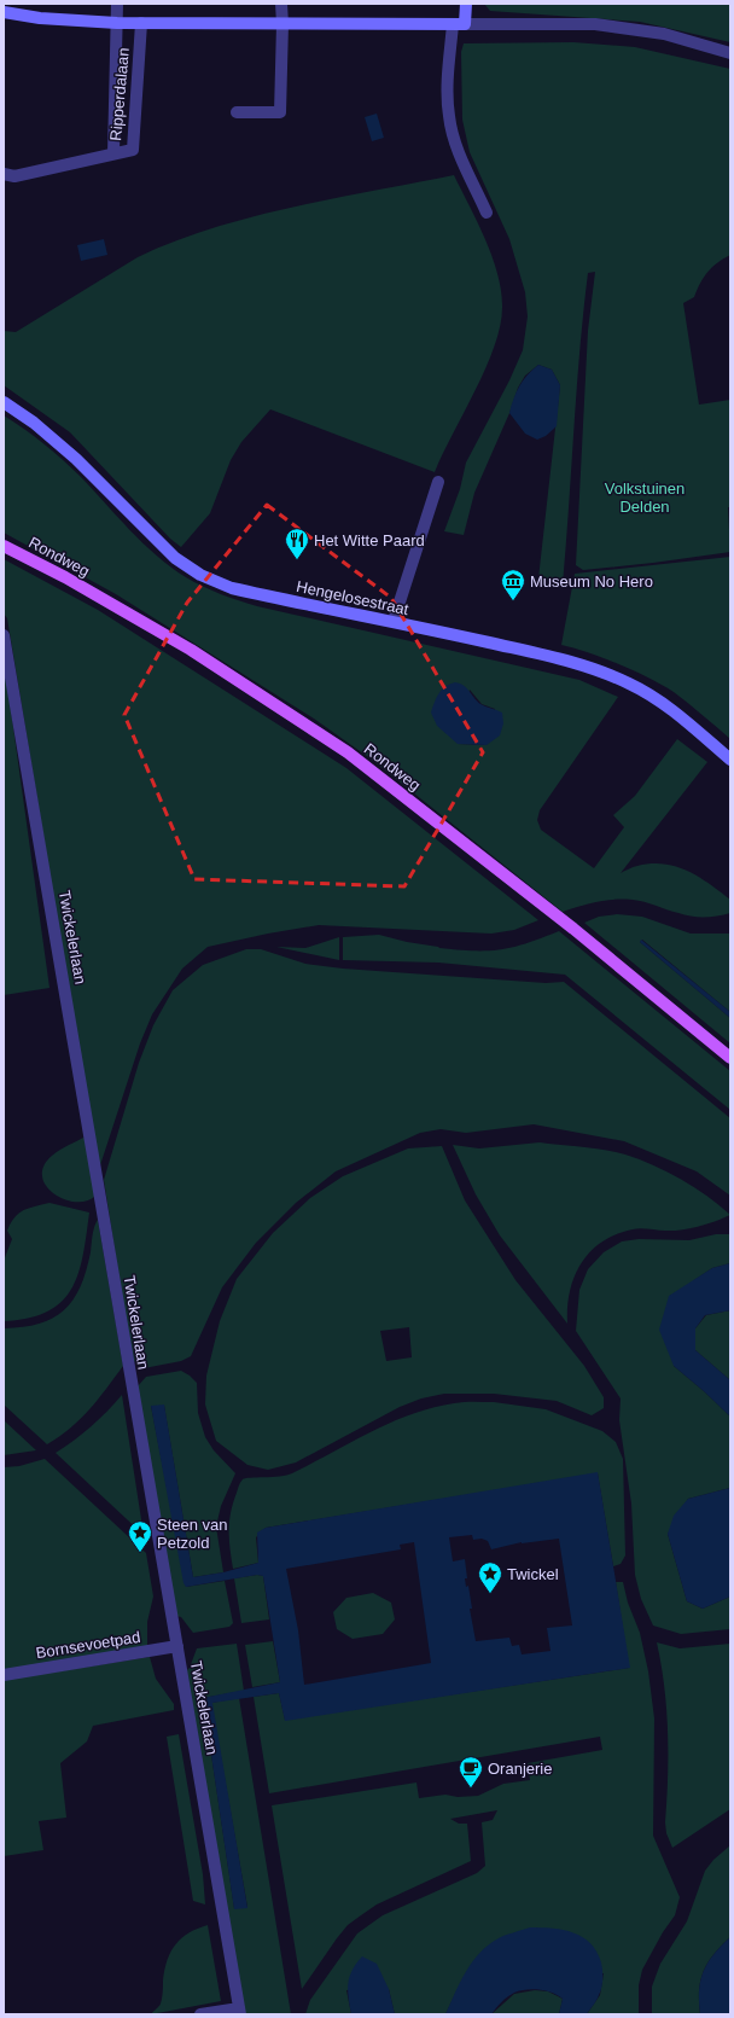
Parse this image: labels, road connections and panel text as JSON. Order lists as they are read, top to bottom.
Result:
{
  "streets": {
    "main road": ["Rondweg"],
    "street": [
      "Ripperdalaan",
      "Hengelosestraat",
      "Twickelerlaan",
      "Bornsevoetpad"
    ]
  },
  "crossings": [
    ["Twickelerlaan", "Bornsevoetpad"]
  ],
  "parks": ["Volkstuinen Delden"],
  "places": {
    "restaurant": ["Het Witte Paard"],
    "museum": ["Museum No Hero"],
    "place": ["Steen van Petzold", "Twickel"],
    "cafe": ["Oranjerie"]
  }
}
